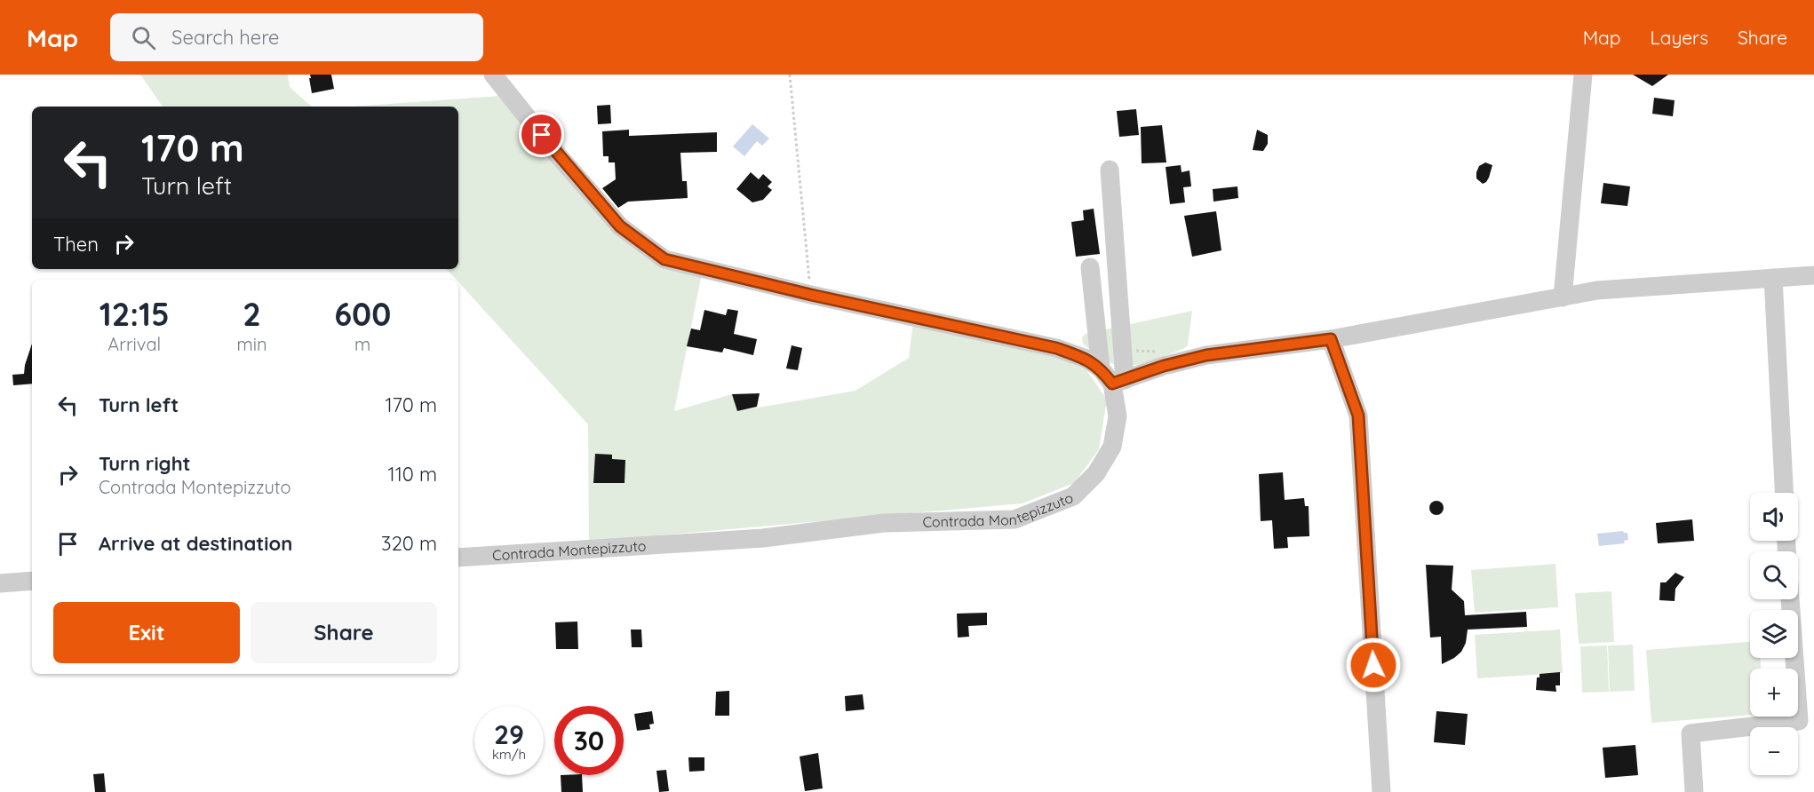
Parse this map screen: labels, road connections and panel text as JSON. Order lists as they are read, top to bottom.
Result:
{
  "streets": {
    "street": ["Contrada Montepizzuto"]
  },
  "page": {
    "header": "Map",
    "search": "Search here",
    "nav": ["Map", "Layers", "Share"],
    "turn": ["170 m", "Turn left"],
    "then": "Then",
    "eta": [
      "12:15",
      "Arrival",
      "2",
      "min",
      "600",
      "m"
    ],
    "list": [
      {
        "name": "Turn left",
        "value": "170 m"
      },
      {
        "name": "Turn right",
        "note": "Contrada Montepizzuto",
        "value": "110 m"
      },
      {
        "name": "Arrive at destination",
        "value": "320 m"
      }
    ],
    "map_buttons": ["+", "−"],
    "buttons": ["Exit", "Share"],
    "speed": "29 km/h",
    "limit": "30"
  }
}
